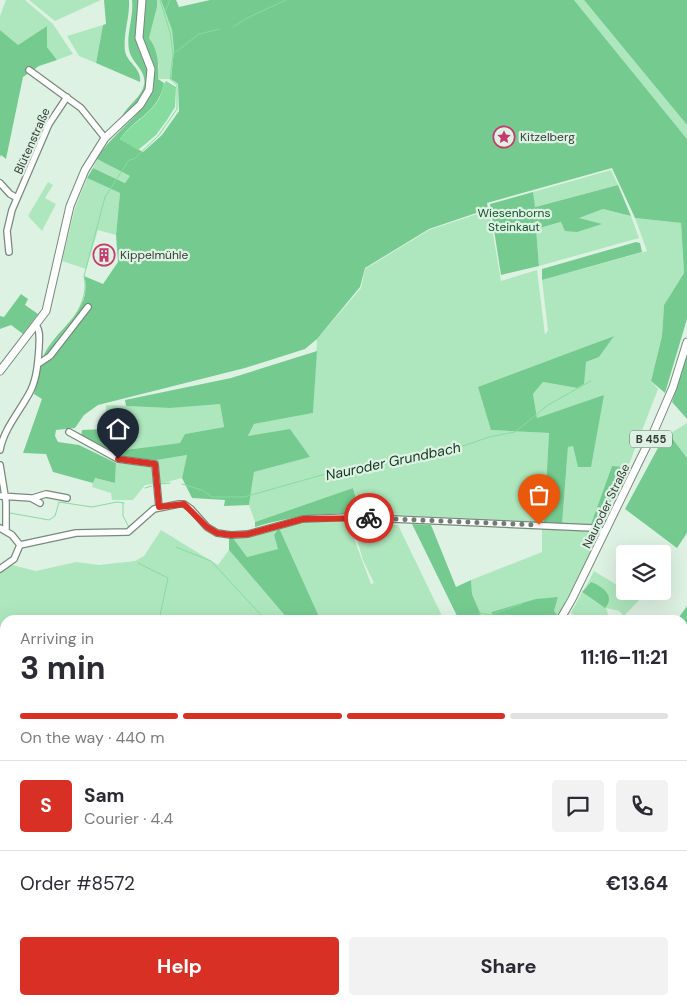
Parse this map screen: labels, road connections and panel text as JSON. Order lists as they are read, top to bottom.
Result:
{
  "streets": {
    "main road": ["B 455", "Nauroder Straße"],
    "street": ["Blütenstraße"]
  },
  "water": ["Nauroder Grundbach"],
  "parks": ["Wiesenborns Steinkaut"],
  "places": {
    "place": ["Kitzelberg"],
    "building": ["Kippelmühle"]
  },
  "page": {
    "heading": ["3 min", "Arriving in", "11:16–11:21"],
    "panel": [
      "Sam",
      "Courier · 4.4",
      "Order #8572",
      "€13.64"
    ],
    "bar": "On the way · 440 m",
    "round": "S",
    "buttons": ["Help", "Share"]
  }
}
